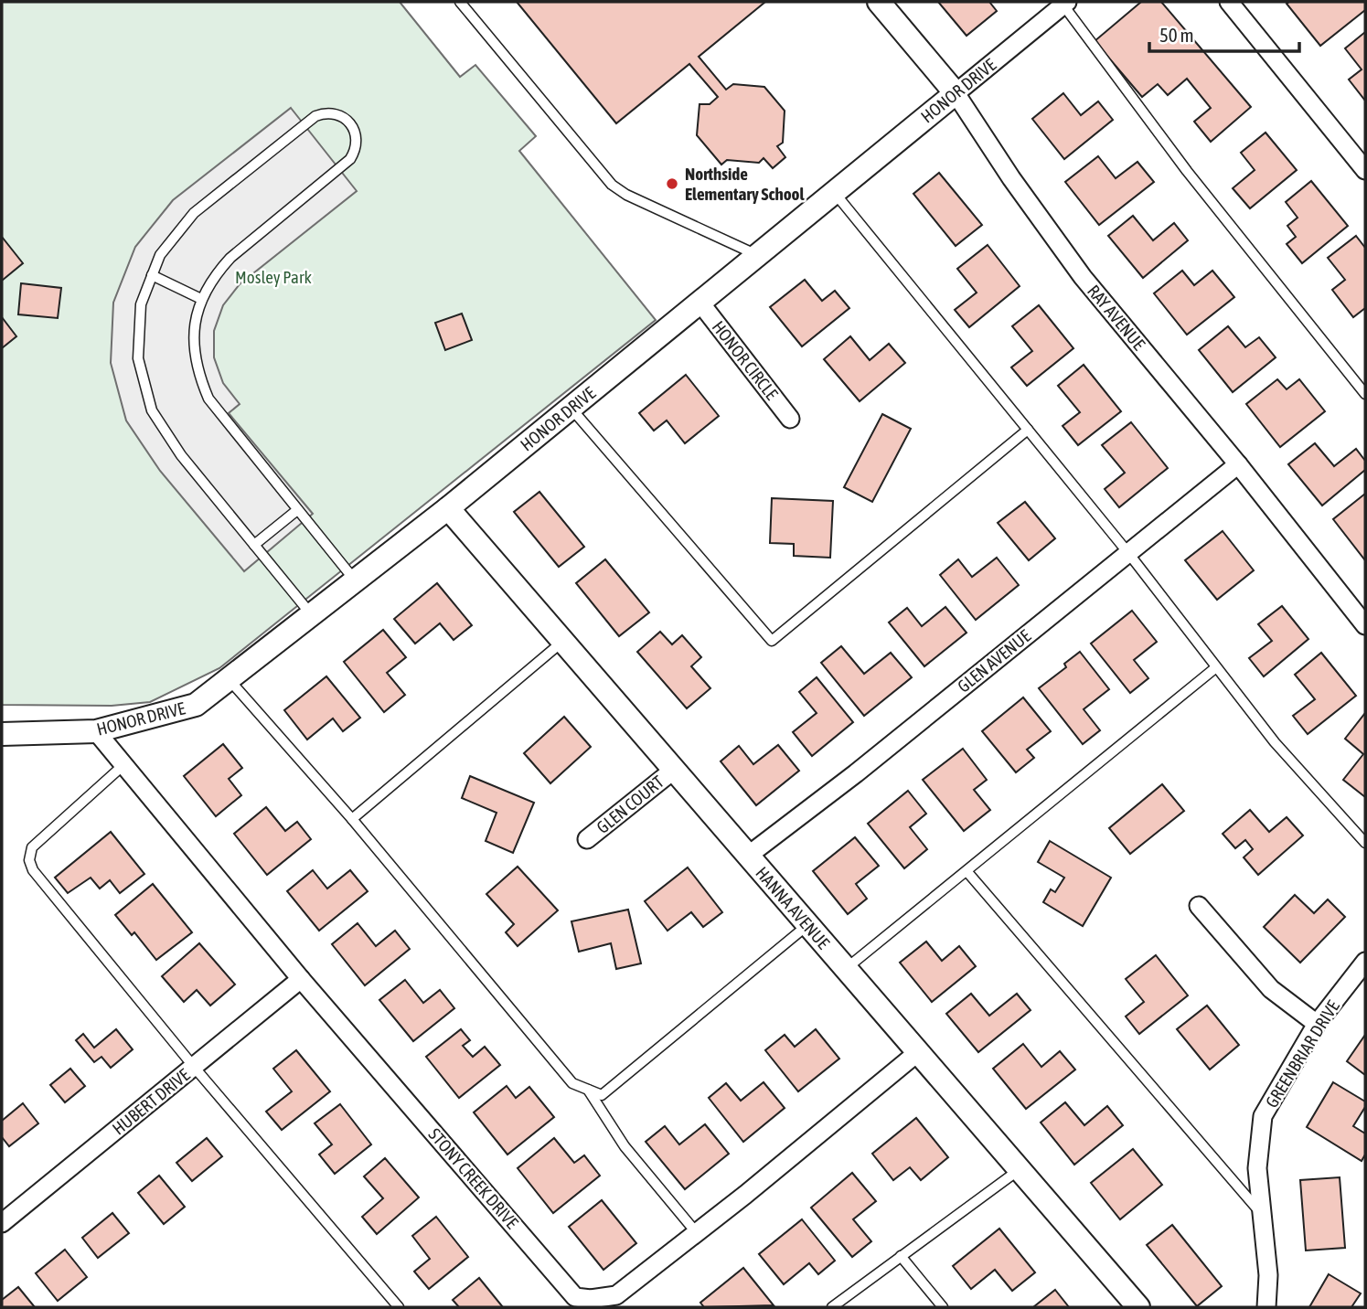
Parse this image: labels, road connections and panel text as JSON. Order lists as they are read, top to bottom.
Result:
{
  "streets": {
    "street": [
      "HONOR DRIVE",
      "RAY AVENUE",
      "HONOR CIRCLE",
      "GLEN AVENUE",
      "GLEN COURT",
      "HANNA AVENUE",
      "GREENBRIAR DRIVE",
      "HUBERT DRIVE",
      "STONY CREEK DRIVE"
    ]
  },
  "crossings": [
    ["HONOR DRIVE", "RAY AVENUE"],
    ["HONOR DRIVE", "HONOR CIRCLE"],
    ["HONOR DRIVE", "HANNA AVENUE"],
    ["HONOR DRIVE", "STONY CREEK DRIVE"],
    ["RAY AVENUE", "GLEN AVENUE"],
    ["GLEN AVENUE", "HANNA AVENUE"],
    ["GLEN COURT", "HANNA AVENUE"],
    ["HANNA AVENUE", "STONY CREEK DRIVE"],
    ["HUBERT DRIVE", "STONY CREEK DRIVE"]
  ],
  "parks": ["Mosley Park"],
  "places": ["Northside Elementary School"],
  "scale_bar": "50 m"
}
